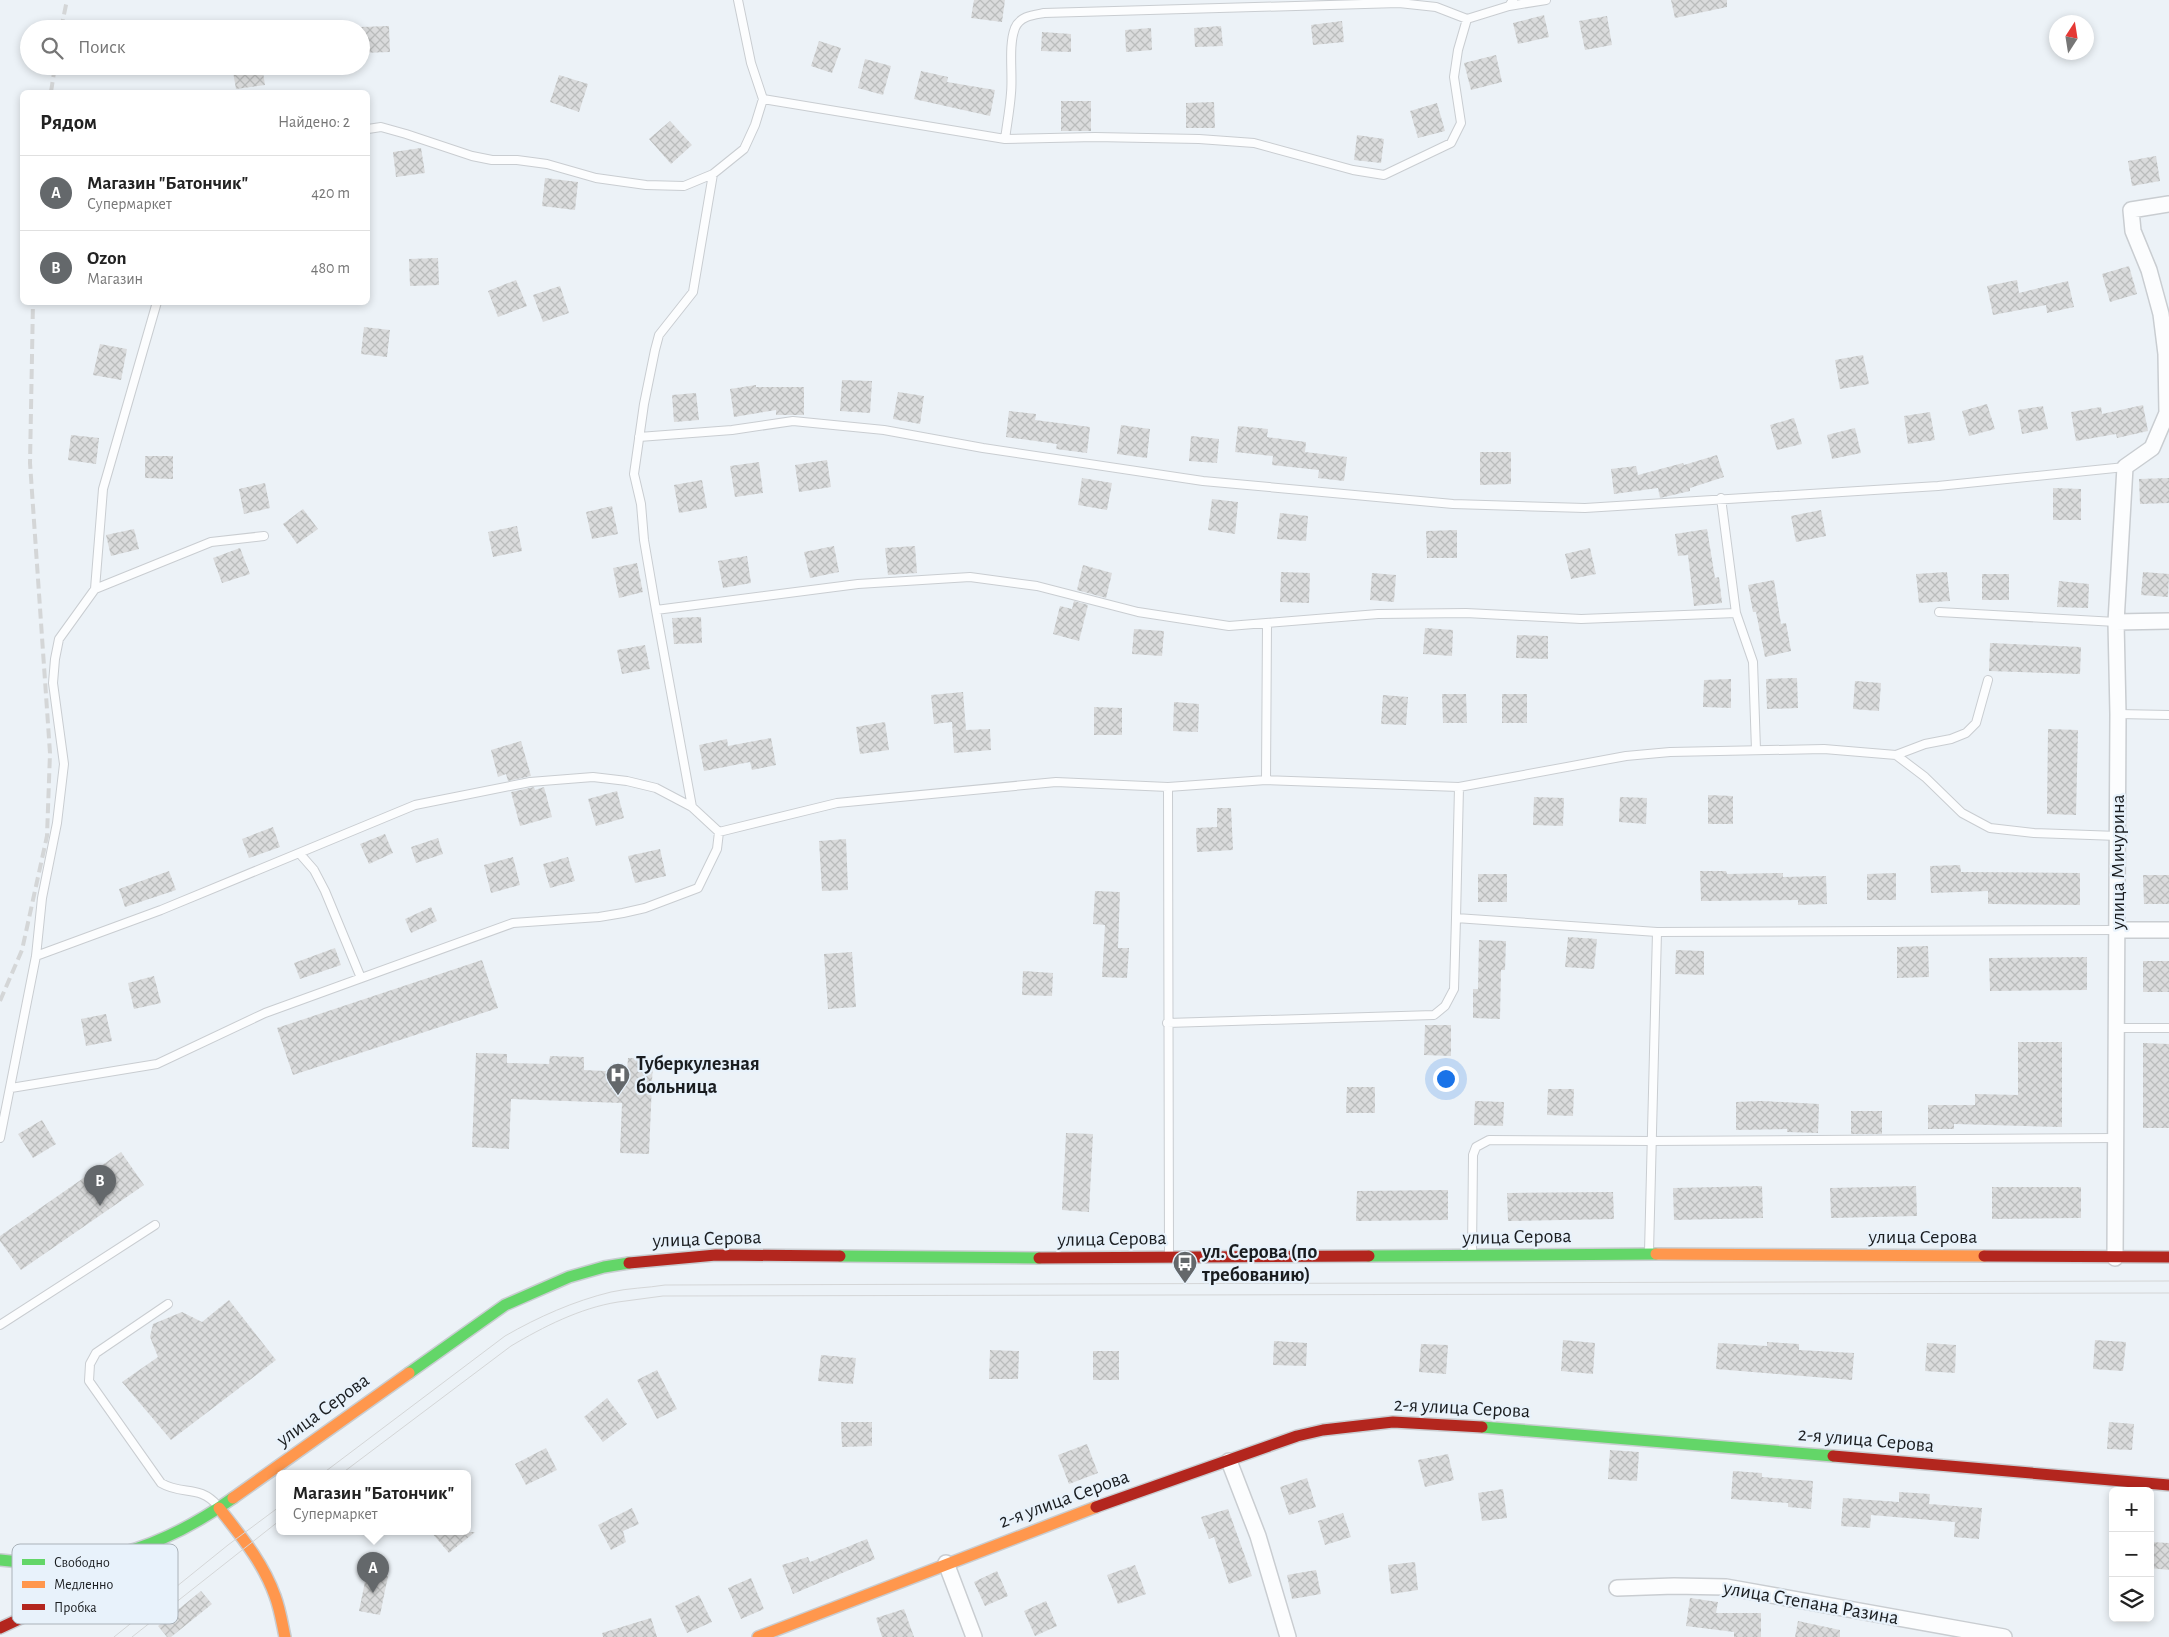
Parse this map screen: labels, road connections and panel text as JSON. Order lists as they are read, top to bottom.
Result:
{
  "streets": {
    "main road": ["улица Серова", "2-я улица Серова"],
    "street": ["улица Мичурина", "улица Степана Разина"]
  },
  "crossings": [
    ["улица Мичурина", "улица Серова"]
  ],
  "places": {
    "hospital": ["Туберкулезная больница"],
    "bus stop": ["ул. Серова (по требованию)"]
  },
  "legend": ["Свободно", "Медленно", "Пробка"],
  "north": "top",
  "page": {
    "search": "Поиск",
    "heading": ["Рядом", "Найдено: 2"],
    "list": [
      {
        "mark": "A",
        "name": "Магазин \"Батончик\"",
        "note": "Супермаркет",
        "value": "420 m"
      },
      {
        "mark": "B",
        "name": "Ozon",
        "note": "Магазин",
        "value": "480 m"
      }
    ],
    "pins": ["B", "A"],
    "popup": ["Магазин \"Батончик\"", "Супермаркет"],
    "map_buttons": ["+", "−"]
  }
}
